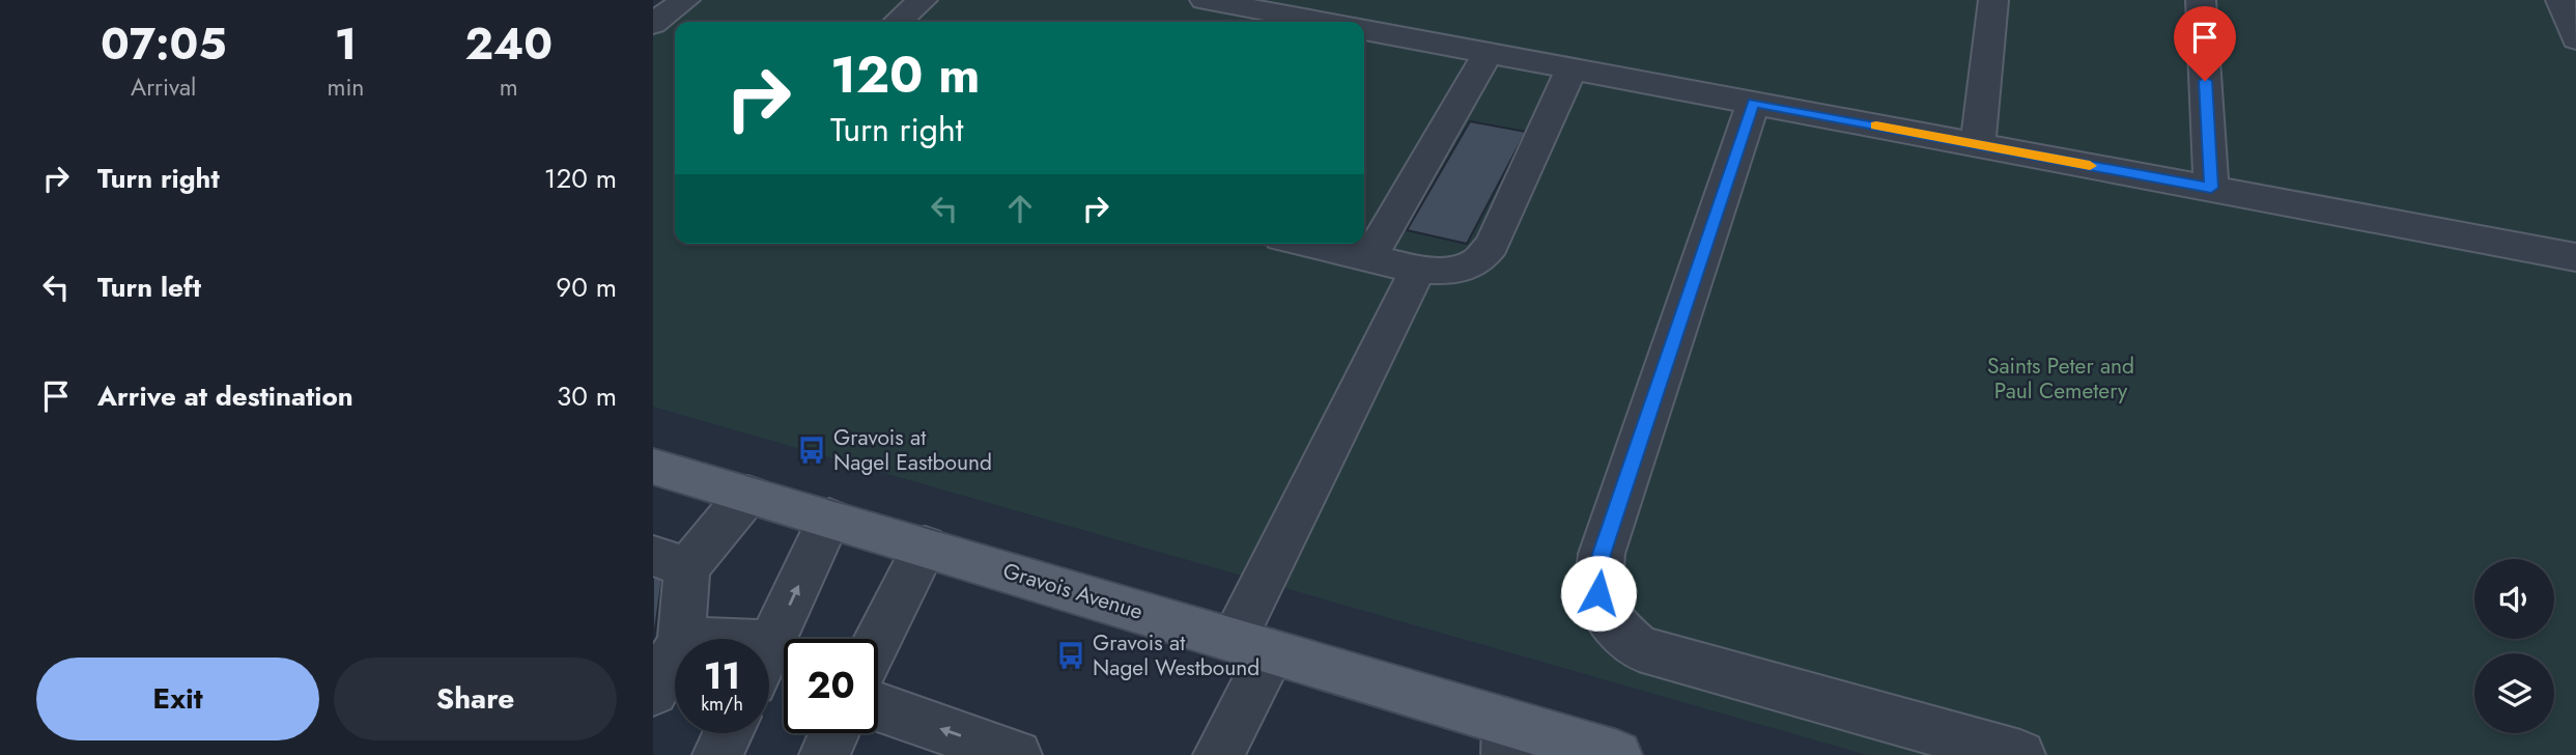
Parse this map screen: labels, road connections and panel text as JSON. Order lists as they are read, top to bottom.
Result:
{
  "streets": {
    "main road": ["Gravois Avenue"]
  },
  "parks": ["Saints Peter and Paul Cemetery"],
  "places": {
    "bus stop": ["Gravois at Nagel Eastbound", "Gravois at Nagel Westbound"]
  },
  "page": {
    "eta": [
      "07:05",
      "Arrival",
      "1",
      "min",
      "240",
      "m"
    ],
    "turn": ["120 m", "Turn right"],
    "list": [
      {
        "name": "Turn right",
        "value": "120 m"
      },
      {
        "name": "Turn left",
        "value": "90 m"
      },
      {
        "name": "Arrive at destination",
        "value": "30 m"
      }
    ],
    "speed": "11 km/h",
    "limit": "20",
    "buttons": ["Exit", "Share"]
  }
}
